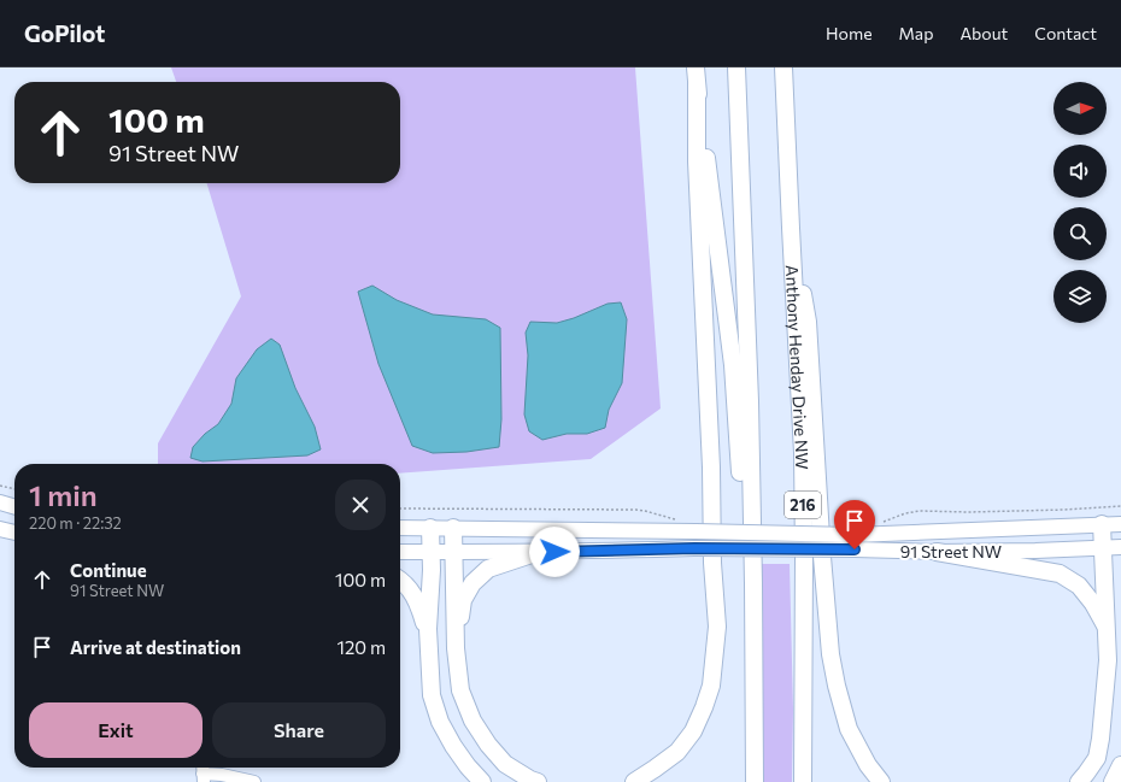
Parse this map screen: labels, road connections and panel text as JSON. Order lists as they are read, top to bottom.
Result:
{
  "streets": {
    "highway": ["Anthony Henday Drive NW", "216"],
    "main road": ["91 Street NW"]
  },
  "north": "right",
  "page": {
    "header": "GoPilot",
    "nav": [
      "Home",
      "Map",
      "About",
      "Contact"
    ],
    "turn": ["100 m", "91 Street NW"],
    "heading": ["1 min", "220 m · 22:32"],
    "list": [
      {
        "name": "Continue",
        "note": "91 Street NW",
        "value": "100 m"
      },
      {
        "name": "Arrive at destination",
        "value": "120 m"
      }
    ],
    "buttons": ["Exit", "Share"]
  }
}
